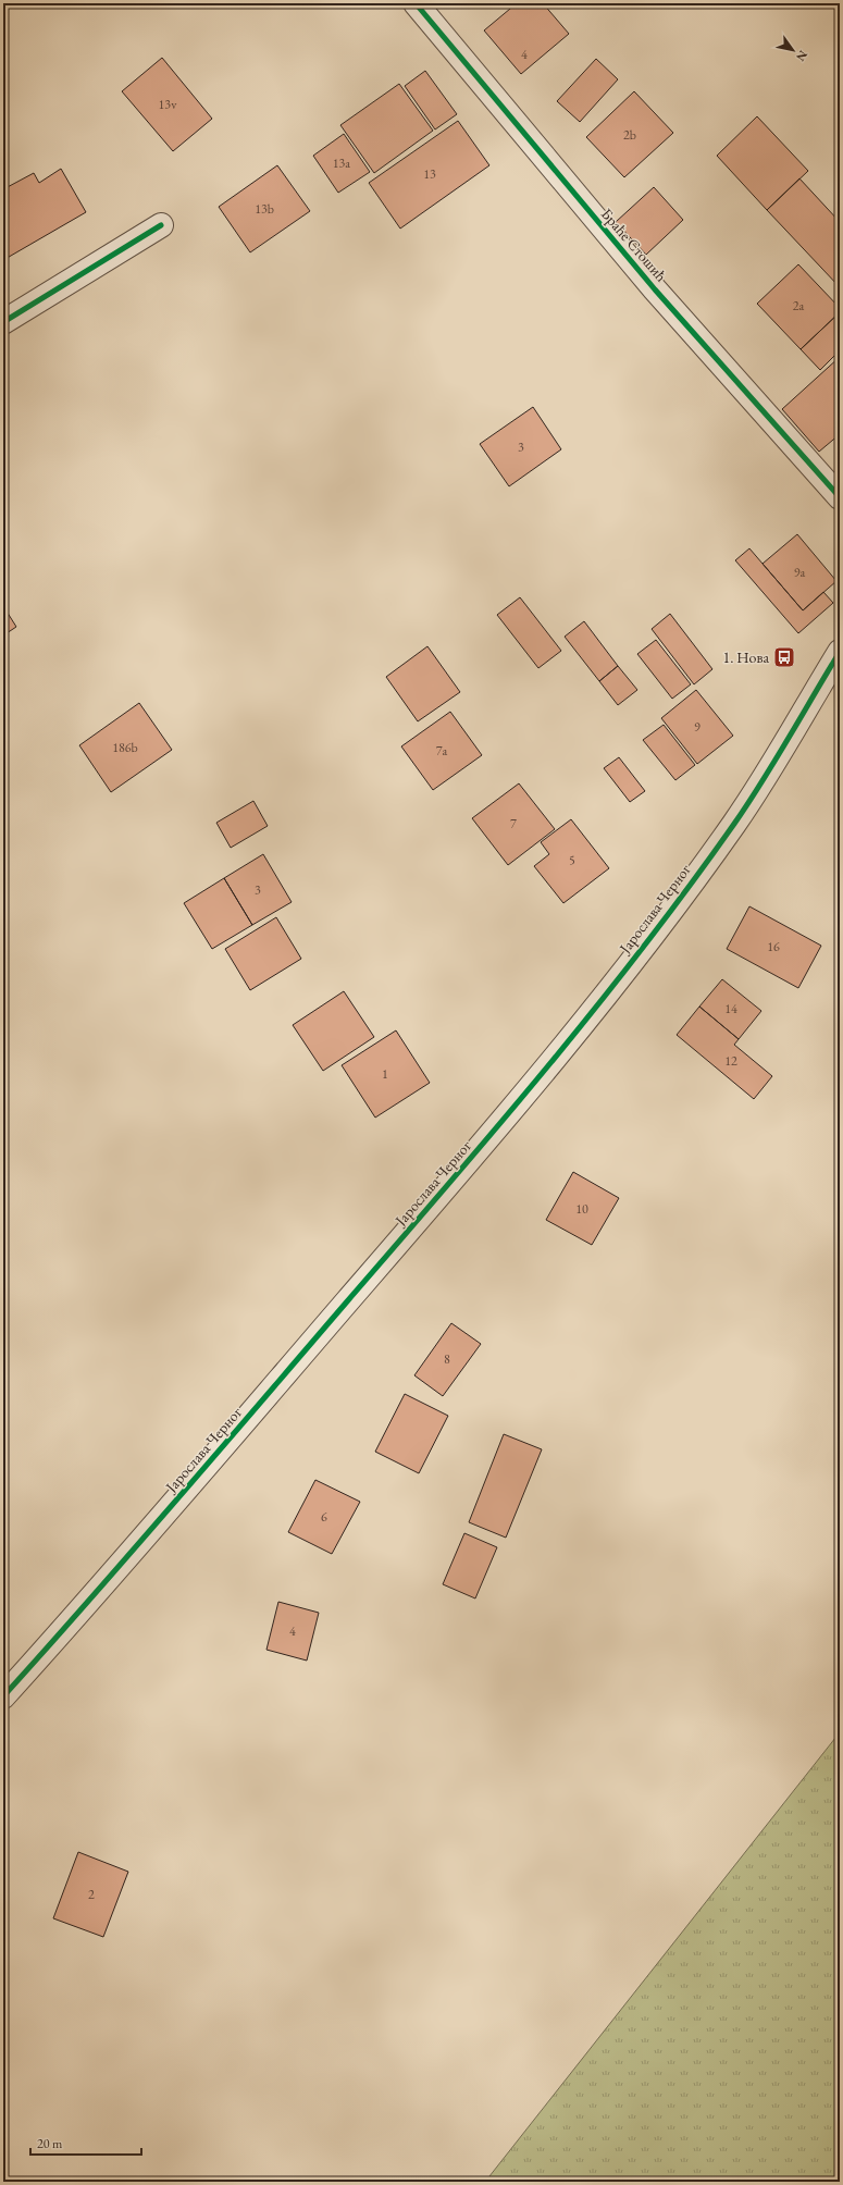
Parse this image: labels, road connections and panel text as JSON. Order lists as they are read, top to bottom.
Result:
{
  "streets": {
    "street": ["Браће Стошић", "Јарослава Черног"]
  },
  "places": {
    "bus stop": ["1. Нова"]
  },
  "house_numbers": [
    "4",
    "13v",
    "2b",
    "13a",
    "13",
    "13b",
    "2a",
    "3",
    "9a",
    "9",
    "186b",
    "7a",
    "7",
    "5",
    "3",
    "16",
    "14",
    "12",
    "1",
    "10",
    "8",
    "6",
    "4",
    "2"
  ],
  "scale_bar": "20 m",
  "north": "bottom right"
}
